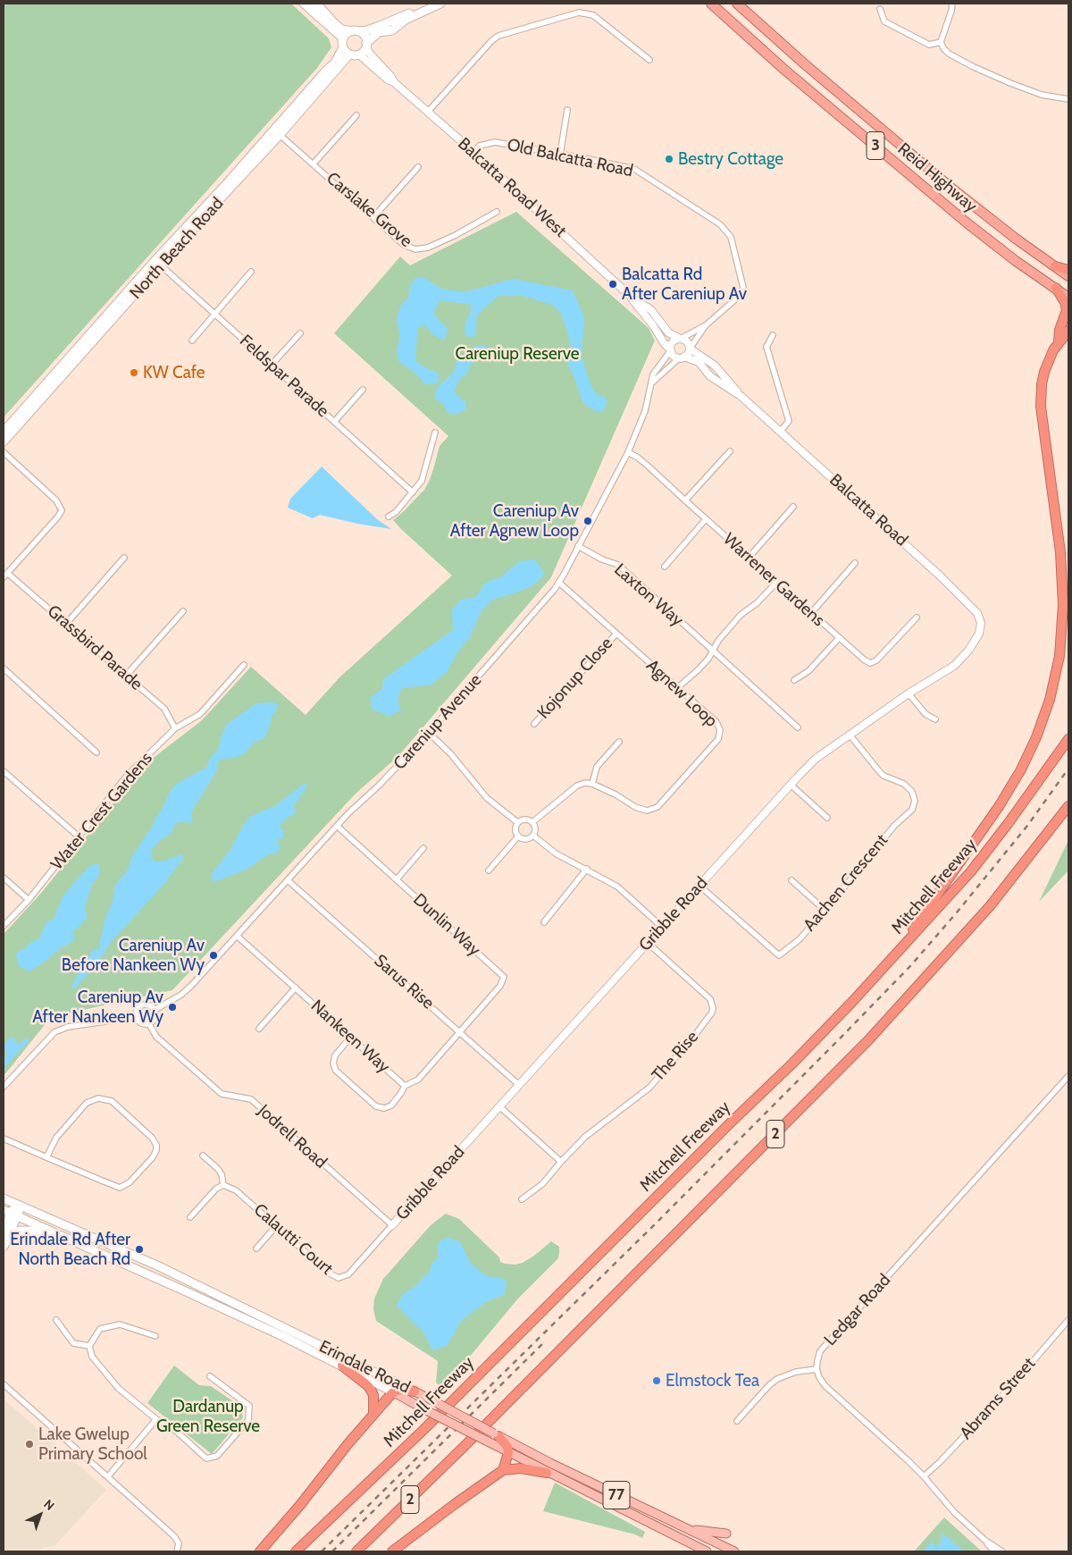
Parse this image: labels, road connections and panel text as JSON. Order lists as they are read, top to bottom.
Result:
{
  "streets": {
    "highway": [
      "3",
      "Reid Highway",
      "Mitchell Freeway",
      "2"
    ],
    "main road": ["North Beach Road", "Erindale Road", "77"],
    "street": [
      "Old Balcatta Road",
      "Balcatta Road West",
      "Carslake Grove",
      "Feldspar Parade",
      "Balcatta Road",
      "Warrener Gardens",
      "Laxton Way",
      "Grassbird Parade",
      "Kojonup Close",
      "Agnew Loop",
      "Careniup Avenue",
      "Water Crest Gardens",
      "Aachen Crescent",
      "Gribble Road",
      "Dunlin Way",
      "Sarus Rise",
      "Nankeen Way",
      "The Rise",
      "Jodrell Road",
      "Calautti Court",
      "Ledgar Road",
      "Abrams Street"
    ]
  },
  "crossings": [
    ["Old Balcatta Road", "Balcatta Road West"],
    ["Balcatta Road West", "North Beach Road"],
    ["Balcatta Road West", "Balcatta Road"],
    ["Balcatta Road West", "Careniup Avenue"],
    ["Carslake Grove", "North Beach Road"],
    ["North Beach Road", "Feldspar Parade"],
    ["Balcatta Road", "Careniup Avenue"],
    ["Balcatta Road", "Gribble Road"],
    ["Warrener Gardens", "Careniup Avenue"],
    ["Laxton Way", "Careniup Avenue"],
    ["Grassbird Parade", "Water Crest Gardens"],
    ["Kojonup Close", "Agnew Loop"],
    ["Agnew Loop", "Careniup Avenue"],
    ["Careniup Avenue", "Dunlin Way"],
    ["Careniup Avenue", "Sarus Rise"],
    ["Careniup Avenue", "Nankeen Way"],
    ["Careniup Avenue", "Jodrell Road"],
    ["Aachen Crescent", "Gribble Road"],
    ["Gribble Road", "Sarus Rise"],
    ["Gribble Road", "The Rise"],
    ["Gribble Road", "Jodrell Road"],
    ["Gribble Road", "Calautti Court"],
    ["Dunlin Way", "Sarus Rise"],
    ["Dunlin Way", "Nankeen Way"],
    ["Sarus Rise", "Nankeen Way"],
    ["Jodrell Road", "Calautti Court"],
    ["Erindale Road", "77"]
  ],
  "parks": ["Careniup Reserve", "Dardanup Green Reserve"],
  "places": [
    "Bestry Cottage",
    "Balcatta Rd After Careniup Av",
    "KW Cafe",
    "Careniup Av After Agnew Loop",
    "Careniup Av Before Nankeen Wy",
    "Careniup Av After Nankeen Wy",
    "Erindale Rd After North Beach Rd",
    "Elmstock Tea",
    "Lake Gwelup Primary School"
  ],
  "north": "top right"
}
